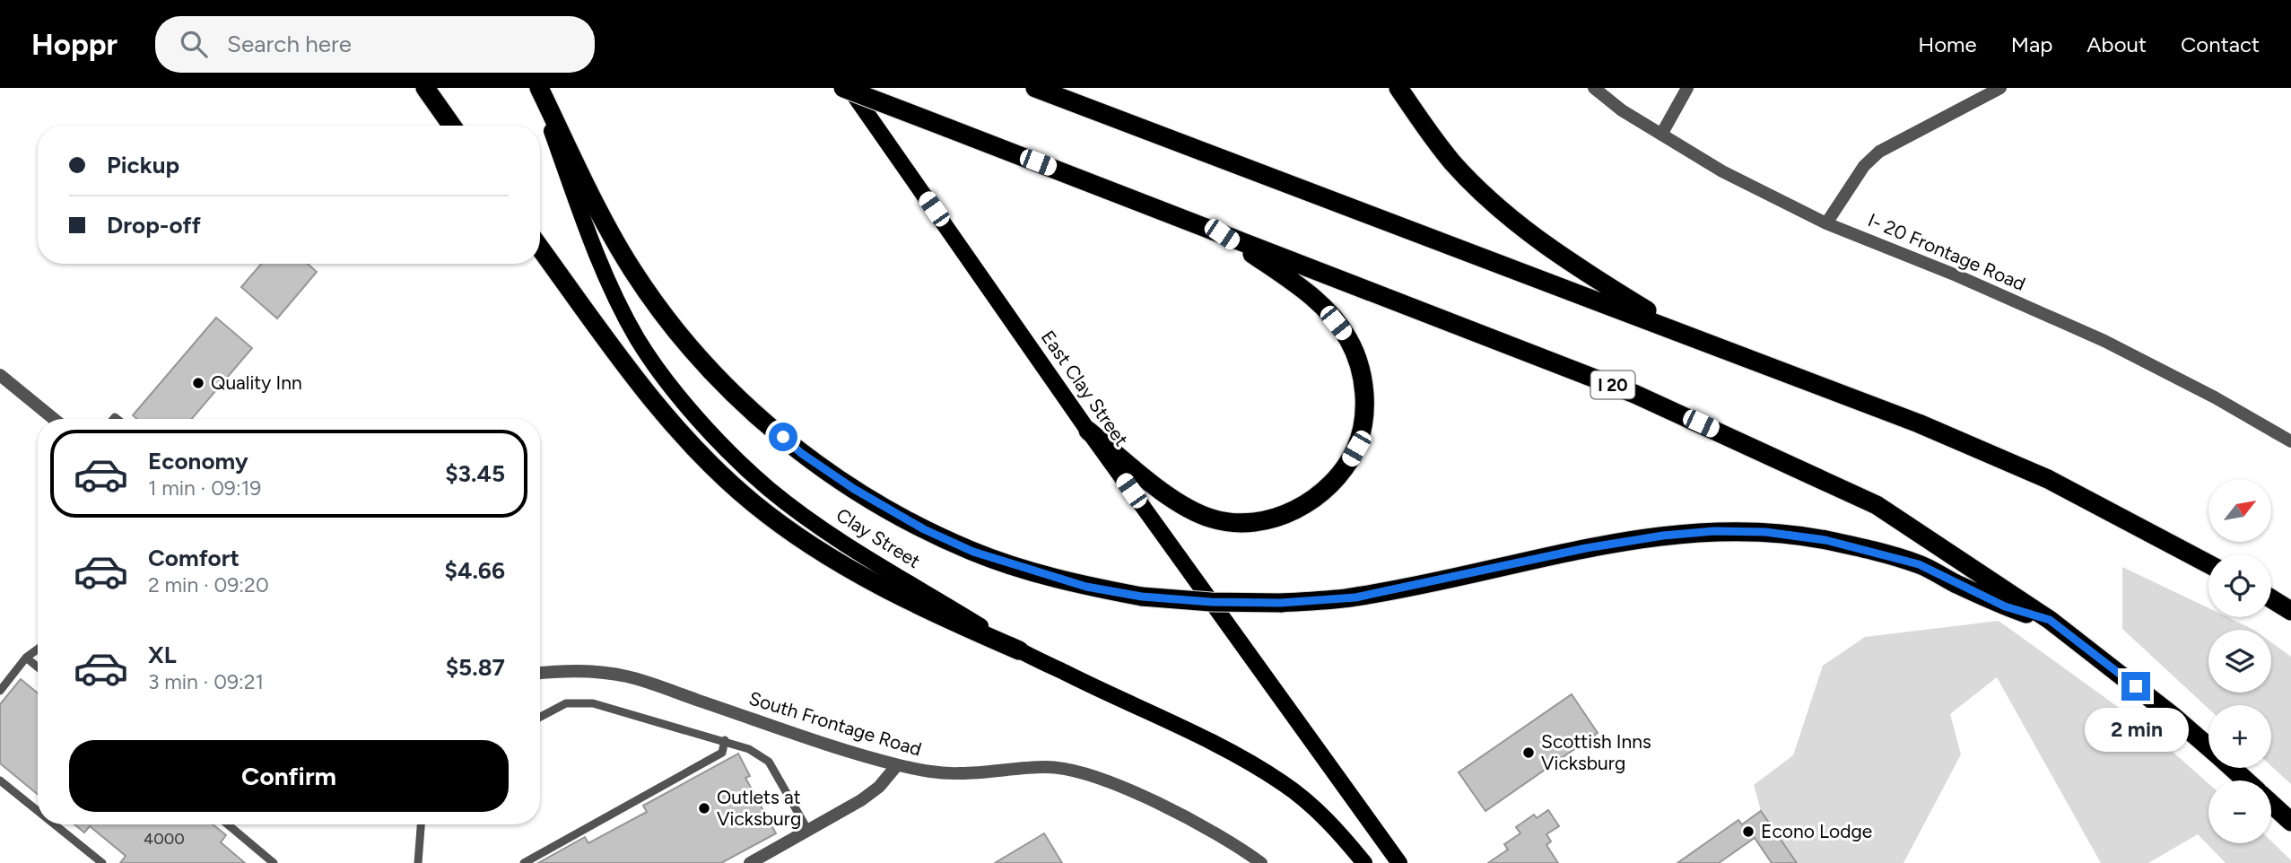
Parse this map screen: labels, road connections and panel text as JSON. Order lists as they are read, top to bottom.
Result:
{
  "streets": {
    "highway": ["I 20"],
    "main road": ["East Clay Street", "Clay Street"],
    "street": ["I- 20 Frontage Road", "South Frontage Road"]
  },
  "places": [
    "Quality Inn",
    "Scottish Inns Vicksburg",
    "Outlets at Vicksburg",
    "Econo Lodge"
  ],
  "house_numbers": ["4000"],
  "north": "top right",
  "page": {
    "header": "Hoppr",
    "search": "Search here",
    "nav": [
      "Home",
      "Map",
      "About",
      "Contact"
    ],
    "banner": ["Pickup", "Drop-off"],
    "list": [
      {
        "name": "Economy",
        "note": "1 min · 09:19",
        "value": "$3.45"
      },
      {
        "name": "Comfort",
        "note": "2 min · 09:20",
        "value": "$4.66"
      },
      {
        "name": "XL",
        "note": "3 min · 09:21",
        "value": "$5.87"
      }
    ],
    "map_buttons": ["+", "−"],
    "bubble": "2 min",
    "buttons": "Confirm"
  }
}
